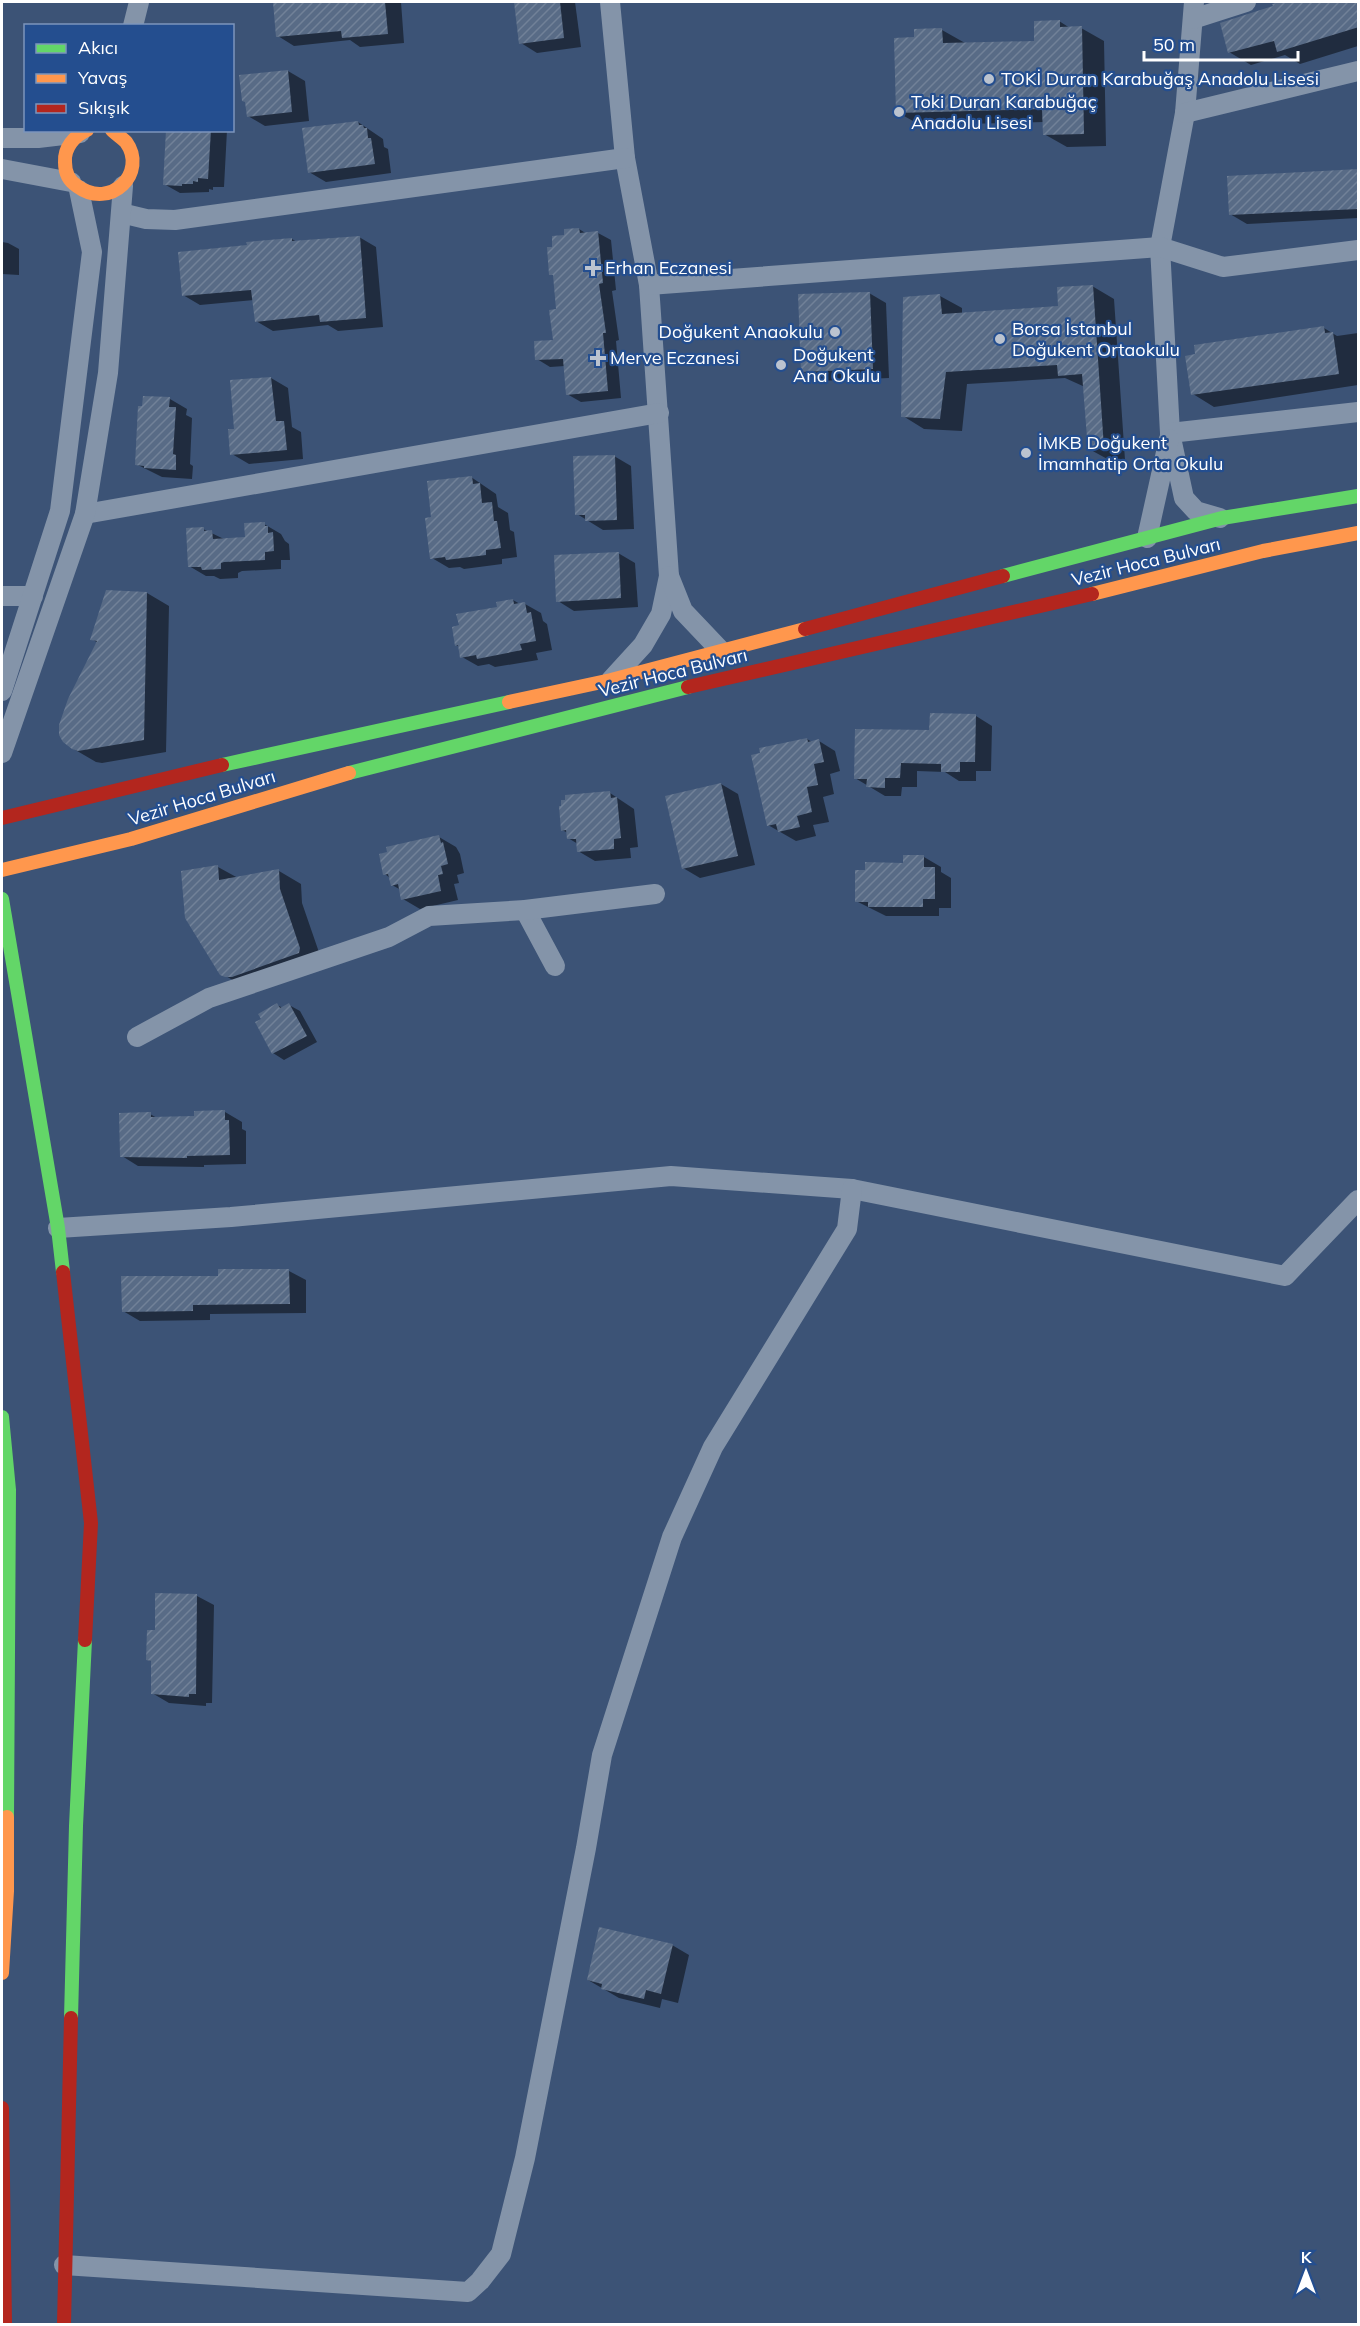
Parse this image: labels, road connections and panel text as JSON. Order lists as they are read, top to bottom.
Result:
{
  "streets": {
    "main road": ["Vezir Hoca Bulvarı"]
  },
  "places": {
    "other": [
      "TOKİ Duran Karabuğaş Anadolu Lisesi",
      "Toki Duran Karabuğaç Anadolu Lisesi",
      "Doğukent Anaokulu",
      "Borsa İstanbul Doğukent Ortaokulu",
      "Doğukent Ana Okulu",
      "İMKB Doğukent İmamhatip Orta Okulu"
    ],
    "health": ["Erhan Eczanesi", "Merve Eczanesi"]
  },
  "legend": ["Akıcı", "Yavaş", "Sıkışık"],
  "scale_bar": "50 m",
  "north": "top"
}
